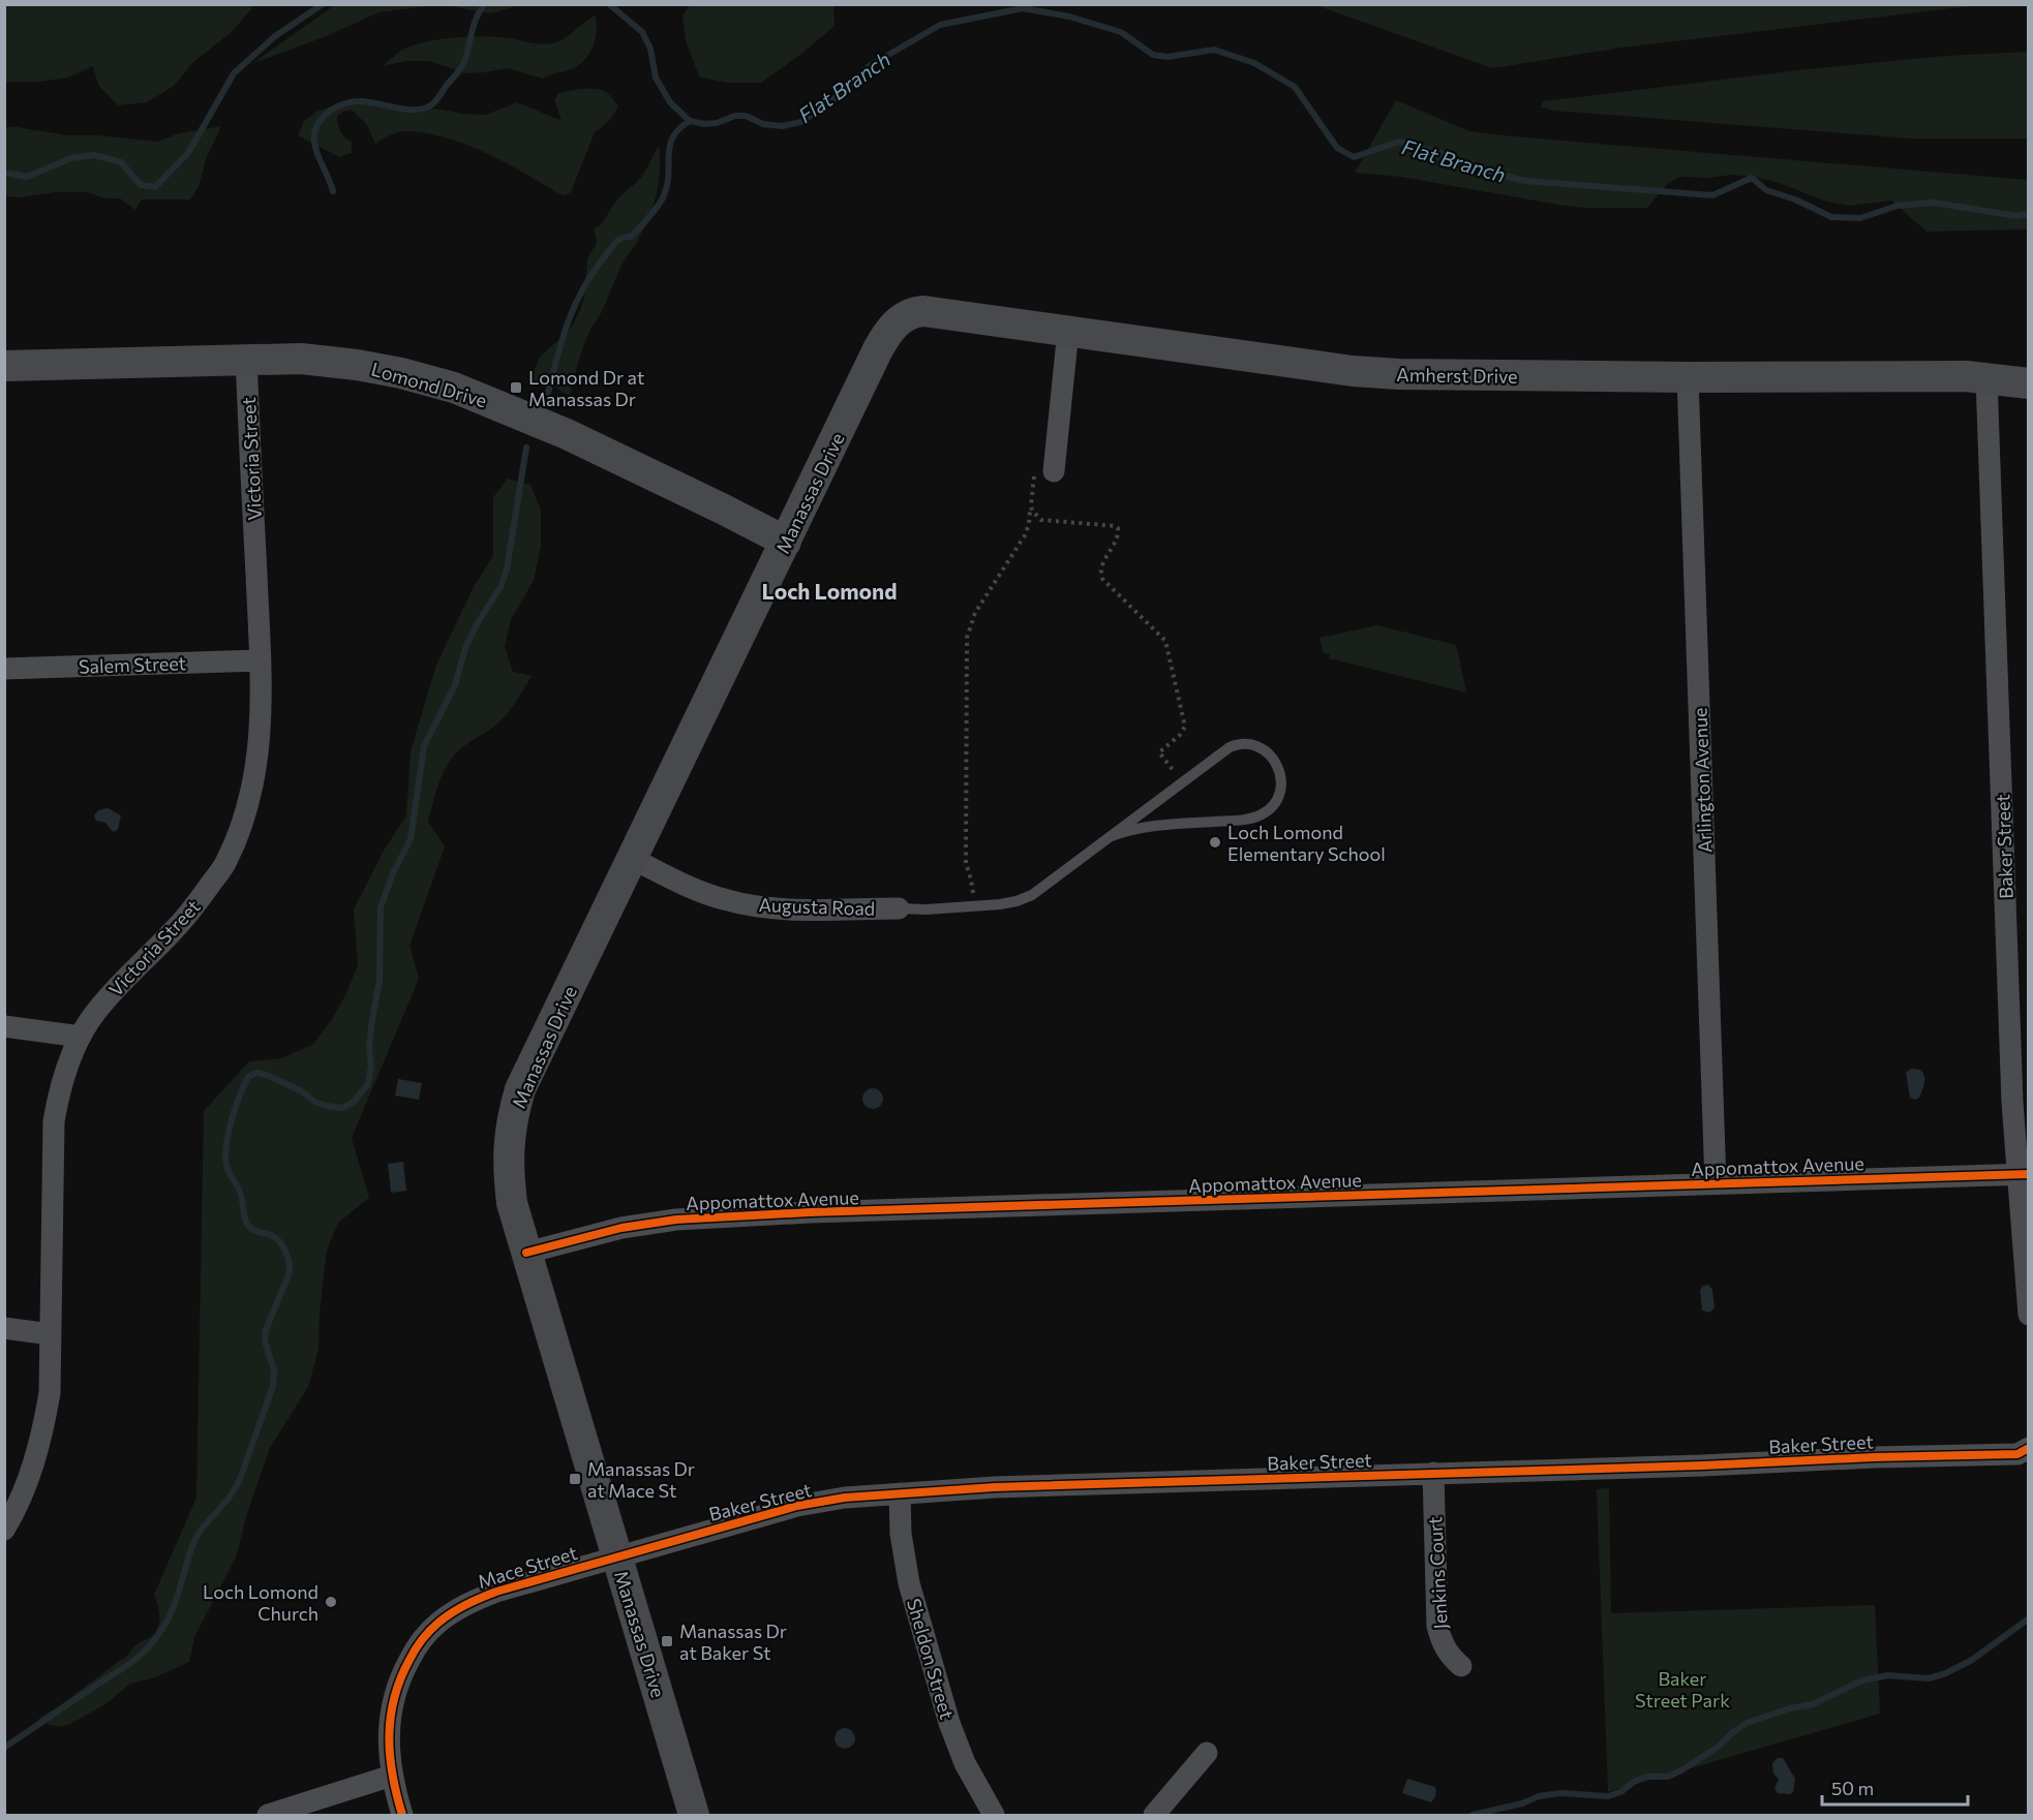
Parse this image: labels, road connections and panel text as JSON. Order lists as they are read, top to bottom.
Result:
{
  "streets": {
    "main road": ["Amherst Drive", "Lomond Drive", "Manassas Drive"],
    "street": [
      "Victoria Street",
      "Salem Street",
      "Arlington Avenue",
      "Baker Street",
      "Augusta Road",
      "Appomattox Avenue",
      "Mace Street",
      "Jenkins Court",
      "Sheldon Street"
    ]
  },
  "crossings": [
    ["Amherst Drive", "Manassas Drive"],
    ["Amherst Drive", "Arlington Avenue"],
    ["Amherst Drive", "Baker Street"],
    ["Lomond Drive", "Victoria Street"],
    ["Lomond Drive", "Manassas Drive"],
    ["Victoria Street", "Salem Street"],
    ["Manassas Drive", "Baker Street"],
    ["Manassas Drive", "Augusta Road"],
    ["Manassas Drive", "Appomattox Avenue"],
    ["Manassas Drive", "Mace Street"],
    ["Arlington Avenue", "Appomattox Avenue"],
    ["Baker Street", "Appomattox Avenue"],
    ["Baker Street", "Mace Street"],
    ["Baker Street", "Jenkins Court"],
    ["Baker Street", "Sheldon Street"]
  ],
  "districts": ["Loch Lomond"],
  "water": ["Flat Branch"],
  "parks": ["Baker Street Park"],
  "places": {
    "transit": ["Lomond Dr at Manassas Dr", "Manassas Dr at Mace St", "Manassas Dr at Baker St"],
    "other": ["Loch Lomond Elementary School", "Loch Lomond Church"]
  },
  "scale_bar": "50 m"
}
